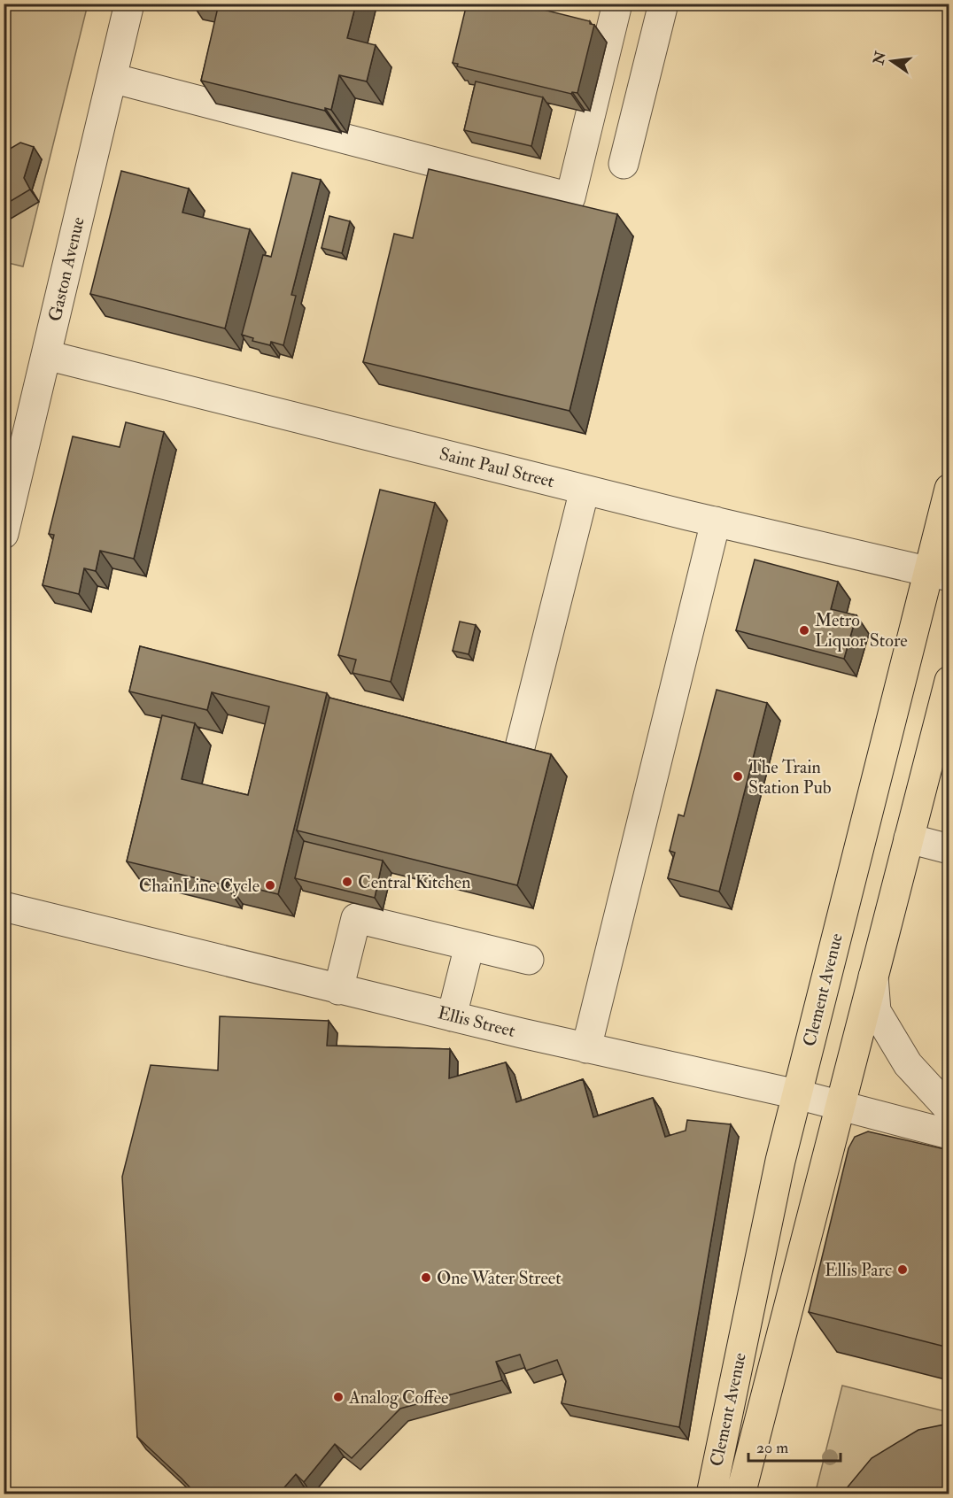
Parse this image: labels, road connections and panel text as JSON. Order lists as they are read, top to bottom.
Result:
{
  "streets": {
    "main road": ["Clement Avenue"],
    "street": ["Gaston Avenue", "Saint Paul Street", "Ellis Street"]
  },
  "crossings": [
    ["Gaston Avenue", "Saint Paul Street"],
    ["Saint Paul Street", "Clement Avenue"],
    ["Clement Avenue", "Ellis Street"]
  ],
  "places": [
    "Metro Liquor Store",
    "The Train Station Pub",
    "Central Kitchen",
    "ChainLine Cycle",
    "Ellis Parc",
    "One Water Street",
    "Analog Coffee"
  ],
  "scale_bar": "20 m",
  "north": "left"
}
